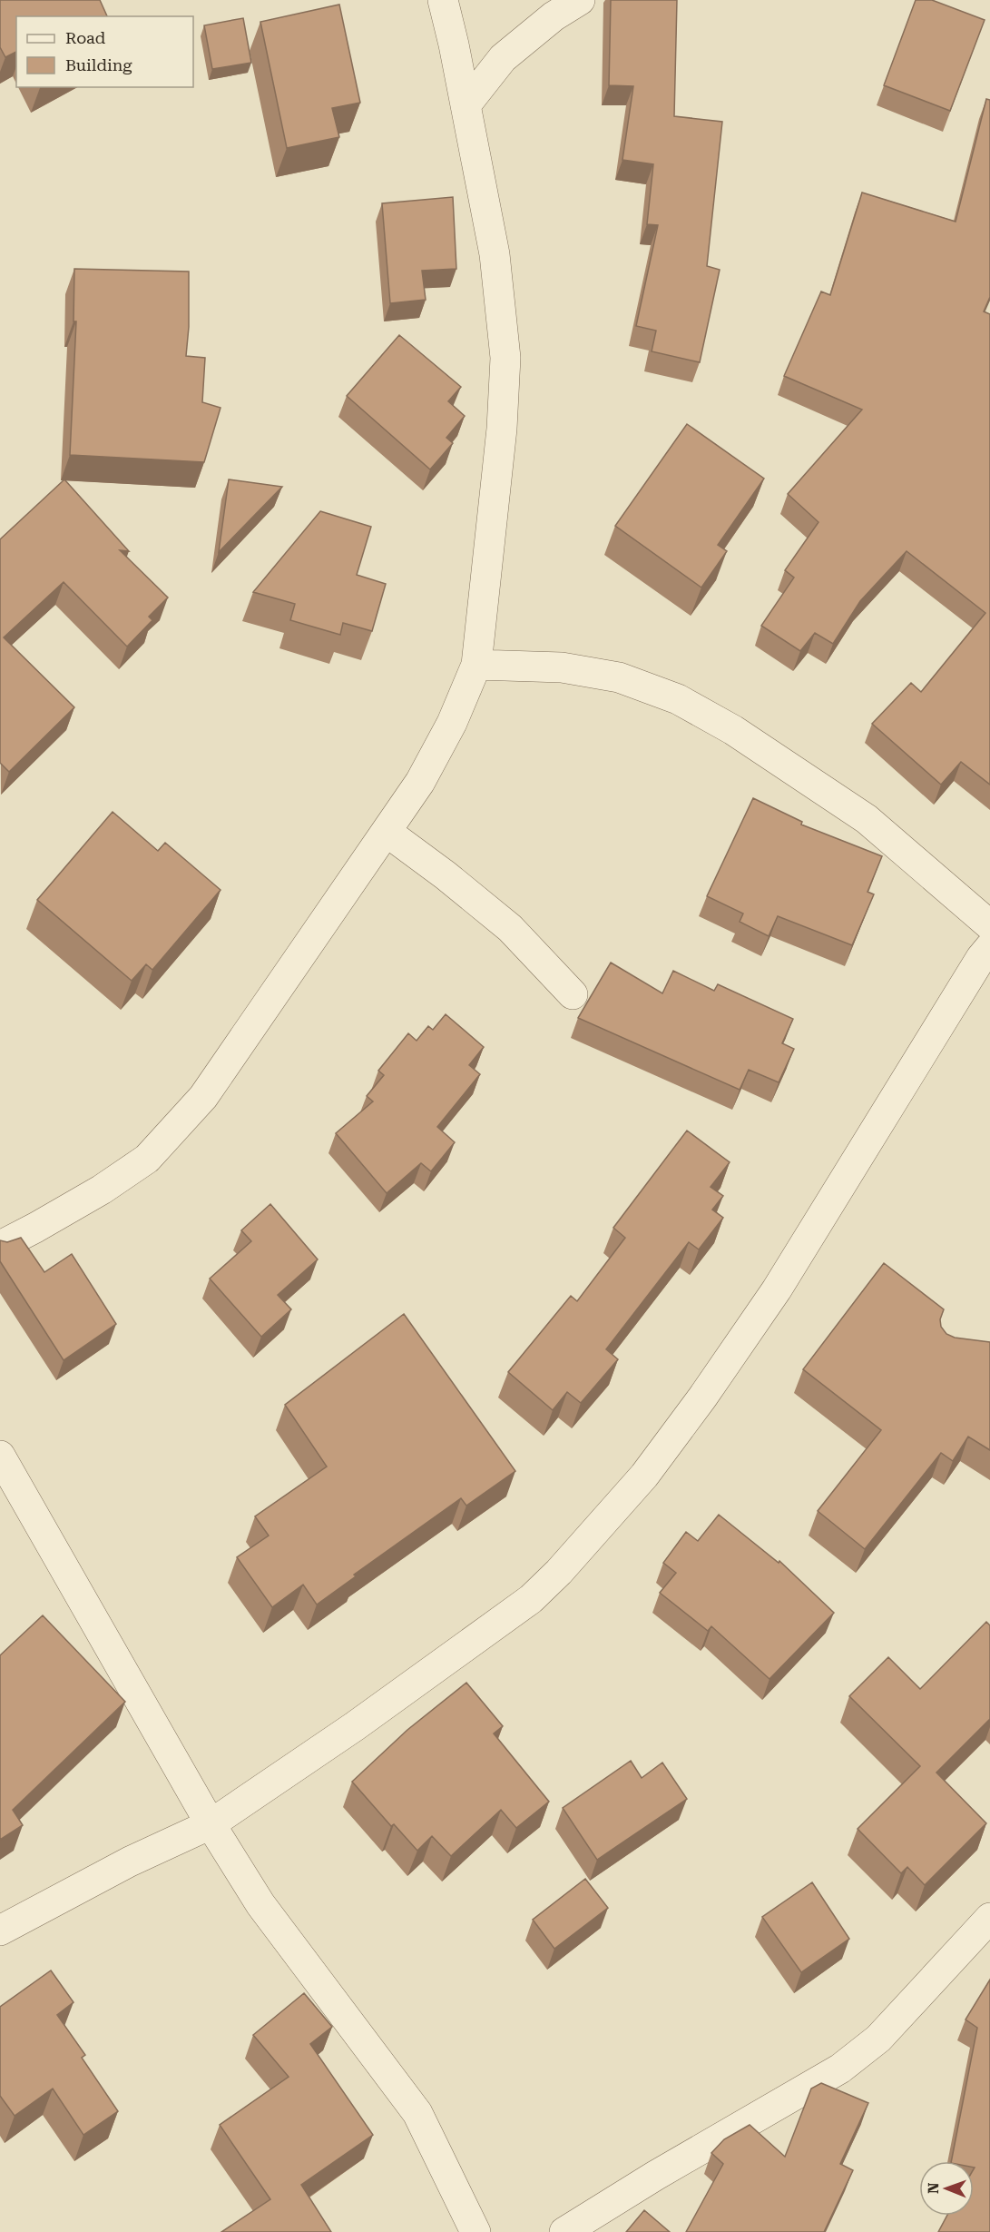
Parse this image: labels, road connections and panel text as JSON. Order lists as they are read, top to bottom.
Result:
{
  "legend": ["Road", "Building"],
  "north": "left"
}
